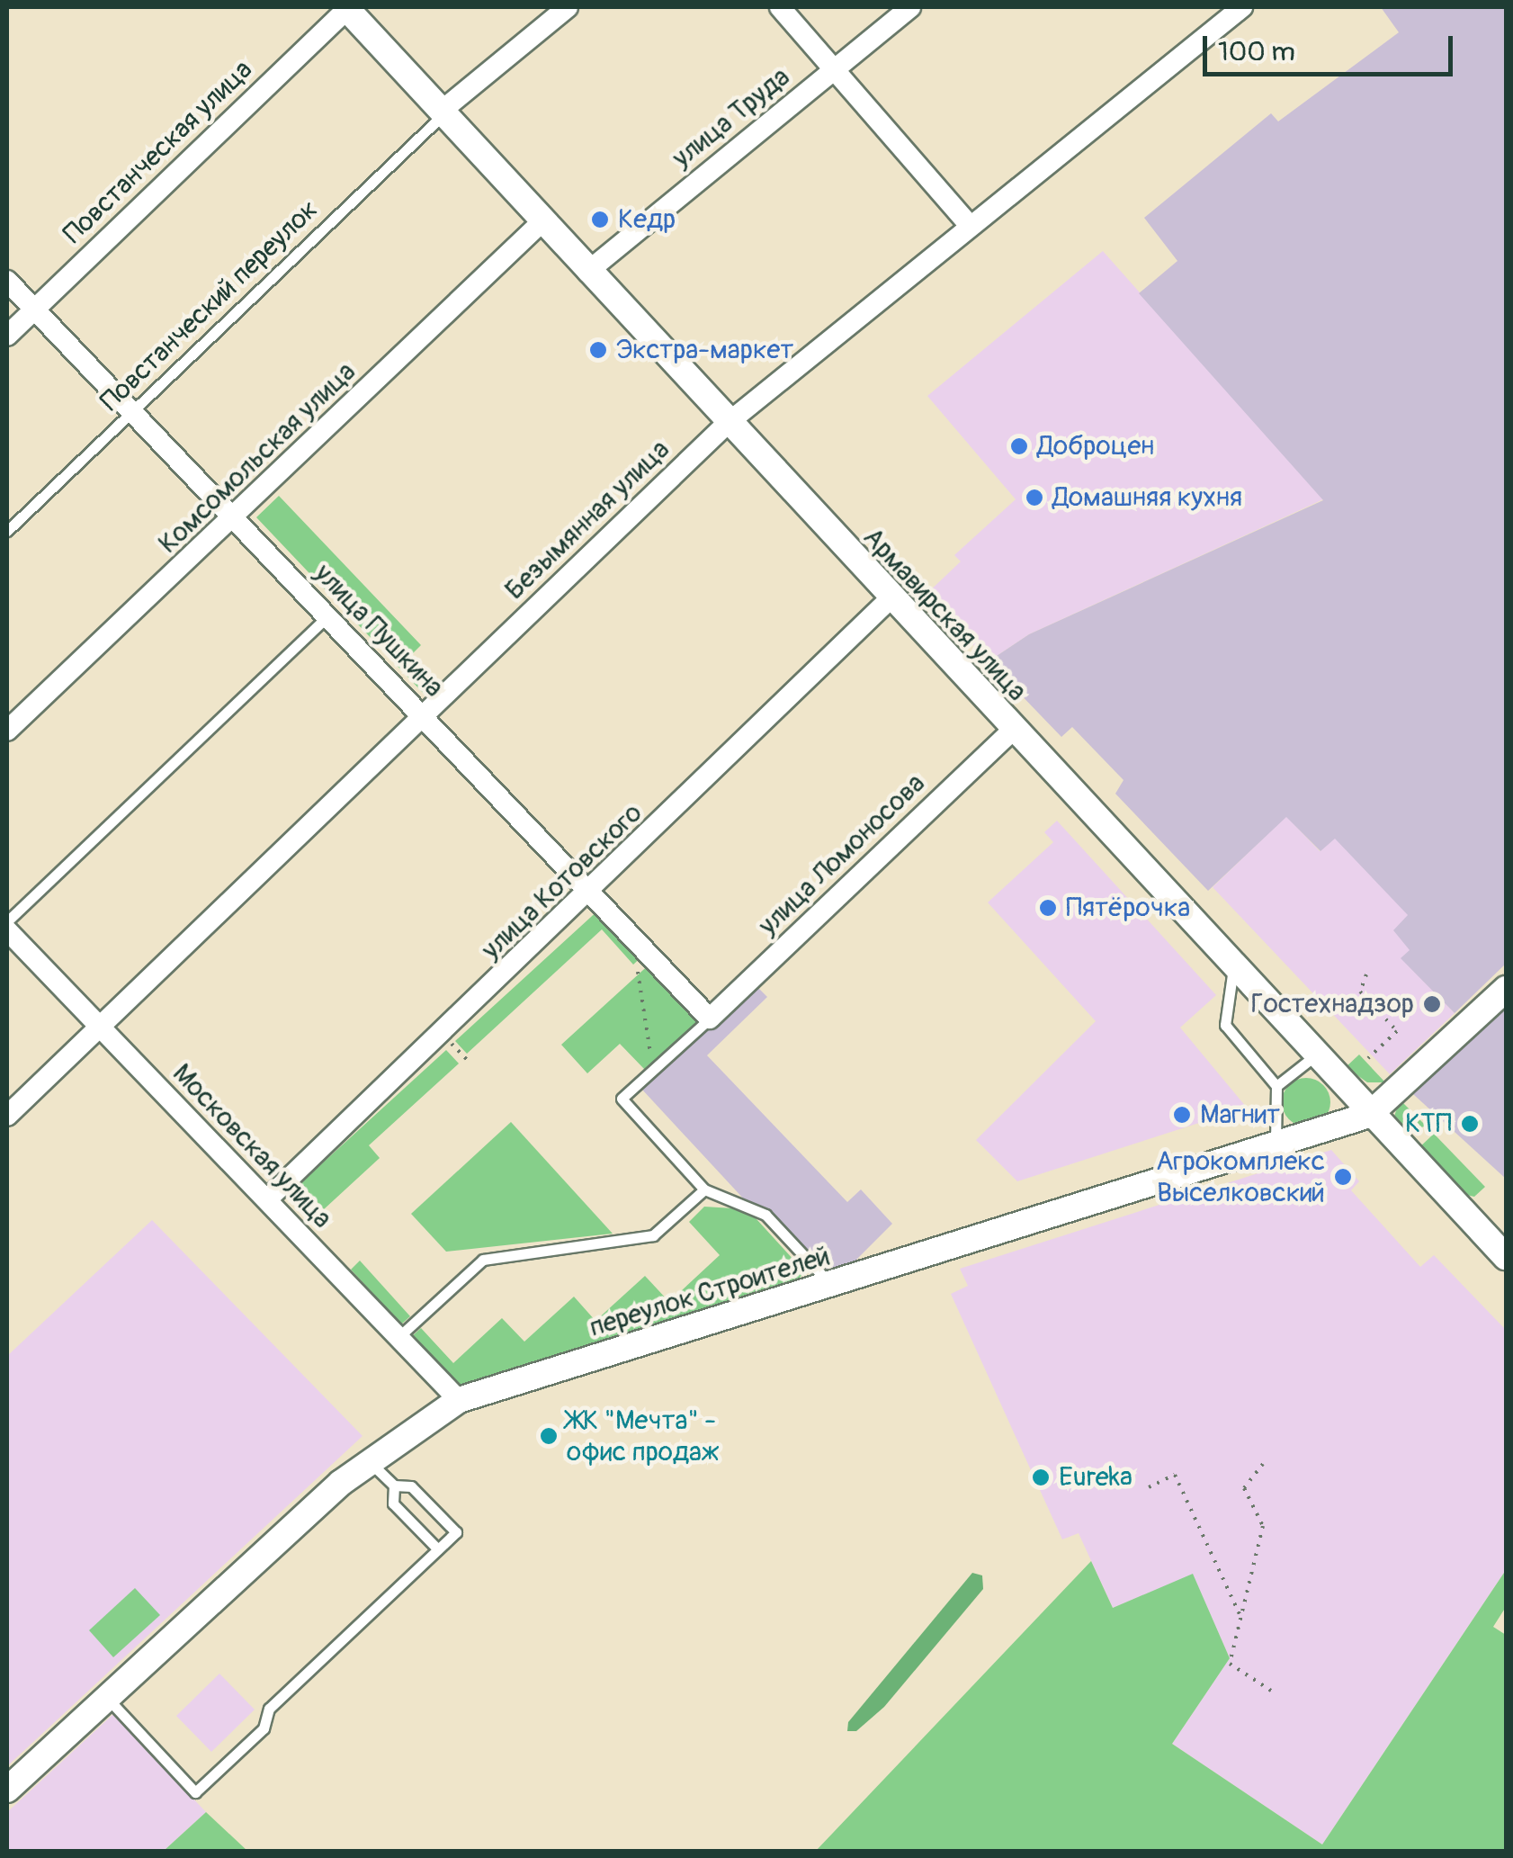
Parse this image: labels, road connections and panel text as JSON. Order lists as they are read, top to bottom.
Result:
{
  "streets": {
    "street": [
      "улица Труда",
      "Повстанческая улица",
      "Комсомольская улица",
      "Безымянная улица",
      "Армавирская улица",
      "улица Пушкина",
      "улица Ломоносова",
      "улица Котовского",
      "Московская улица",
      "переулок Строителей"
    ],
    "lane": ["Повстанческий переулок"]
  },
  "crossings": [
    ["улица Труда", "Армавирская улица"],
    ["Повстанческая улица", "Армавирская улица"],
    ["Повстанческая улица", "улица Пушкина"],
    ["Повстанческий переулок", "Армавирская улица"],
    ["Повстанческий переулок", "улица Пушкина"],
    ["Комсомольская улица", "Армавирская улица"],
    ["Комсомольская улица", "улица Пушкина"],
    ["Безымянная улица", "Армавирская улица"],
    ["Безымянная улица", "улица Пушкина"],
    ["Безымянная улица", "Московская улица"],
    ["Армавирская улица", "улица Ломоносова"],
    ["Армавирская улица", "улица Котовского"],
    ["Армавирская улица", "переулок Строителей"],
    ["улица Пушкина", "улица Ломоносова"],
    ["улица Пушкина", "улица Котовского"],
    ["улица Котовского", "Московская улица"],
    ["Московская улица", "переулок Строителей"]
  ],
  "places": [
    "Кедр",
    "Экстра-маркет",
    "Доброцен",
    "Домашняя кухня",
    "Пятёрочка",
    "Гостехнадзор",
    "Магнит",
    "КТП",
    "Агрокомплекс Выселковский",
    "ЖК \"Мечта\" - офис продаж",
    "Eureka"
  ],
  "scale_bar": "100 m"
}
